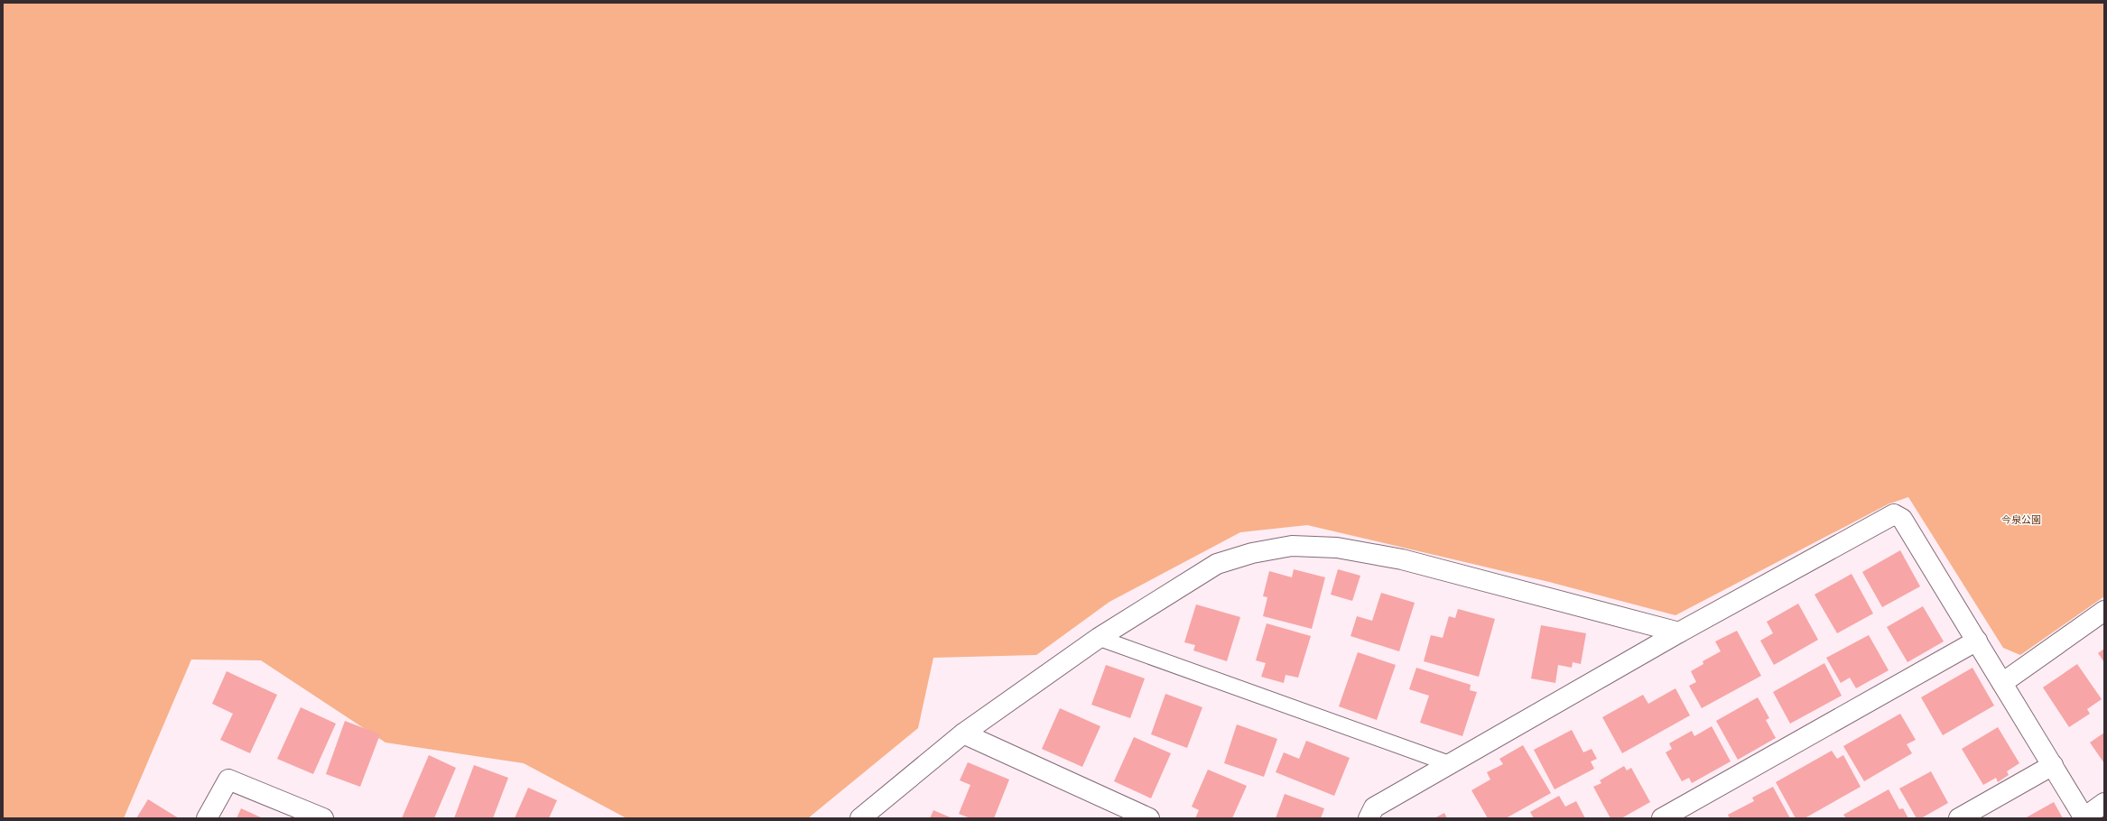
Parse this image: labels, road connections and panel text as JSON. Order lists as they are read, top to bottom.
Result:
{
  "parks": ["今泉公園"]
}
